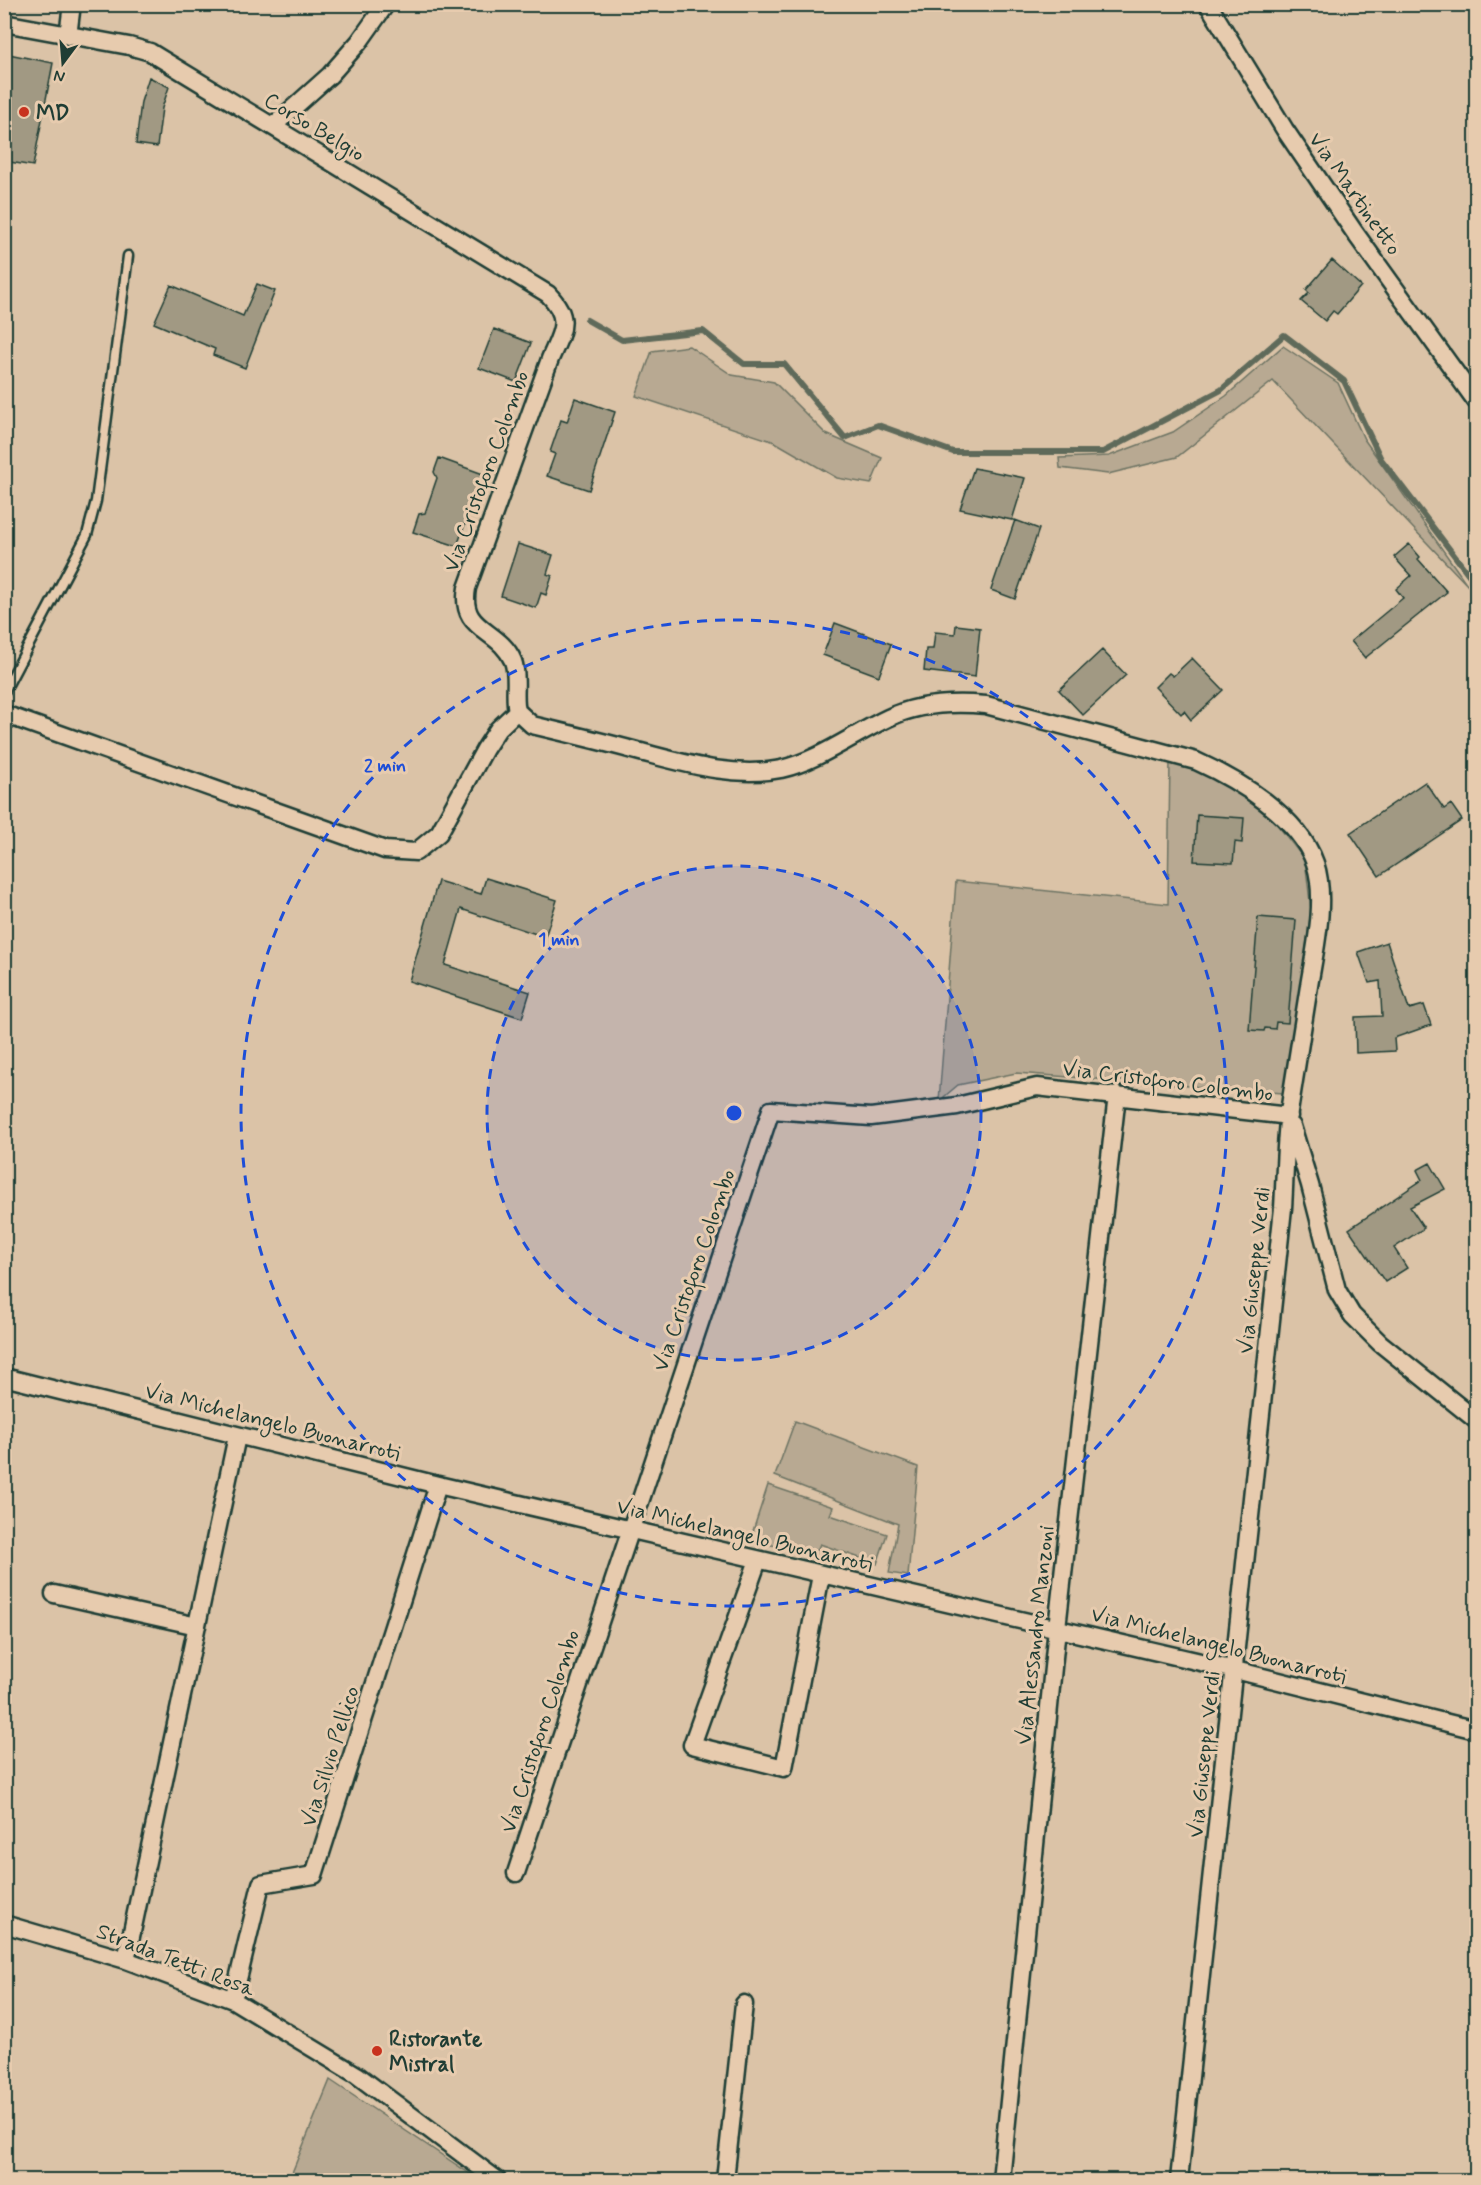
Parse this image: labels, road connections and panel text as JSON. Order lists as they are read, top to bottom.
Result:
{
  "streets": {
    "street": [
      "Corso Belgio",
      "Via Martinetto",
      "Via Cristoforo Colombo",
      "Via Giuseppe Verdi",
      "Via Michelangelo Buonarroti",
      "Via Alessandro Manzoni",
      "Via Silvio Pellico",
      "Strada Tetti Rosa"
    ]
  },
  "crossings": [
    ["Corso Belgio", "Via Cristoforo Colombo"],
    ["Via Cristoforo Colombo", "Via Giuseppe Verdi"],
    ["Via Cristoforo Colombo", "Via Michelangelo Buonarroti"],
    ["Via Cristoforo Colombo", "Via Alessandro Manzoni"],
    ["Via Giuseppe Verdi", "Via Michelangelo Buonarroti"],
    ["Via Michelangelo Buonarroti", "Via Alessandro Manzoni"],
    ["Via Michelangelo Buonarroti", "Via Silvio Pellico"],
    ["Via Silvio Pellico", "Strada Tetti Rosa"]
  ],
  "places": ["MD", "Ristorante Mistral"],
  "north": "bottom",
  "rings": ["2 min", "1 min"]
}
